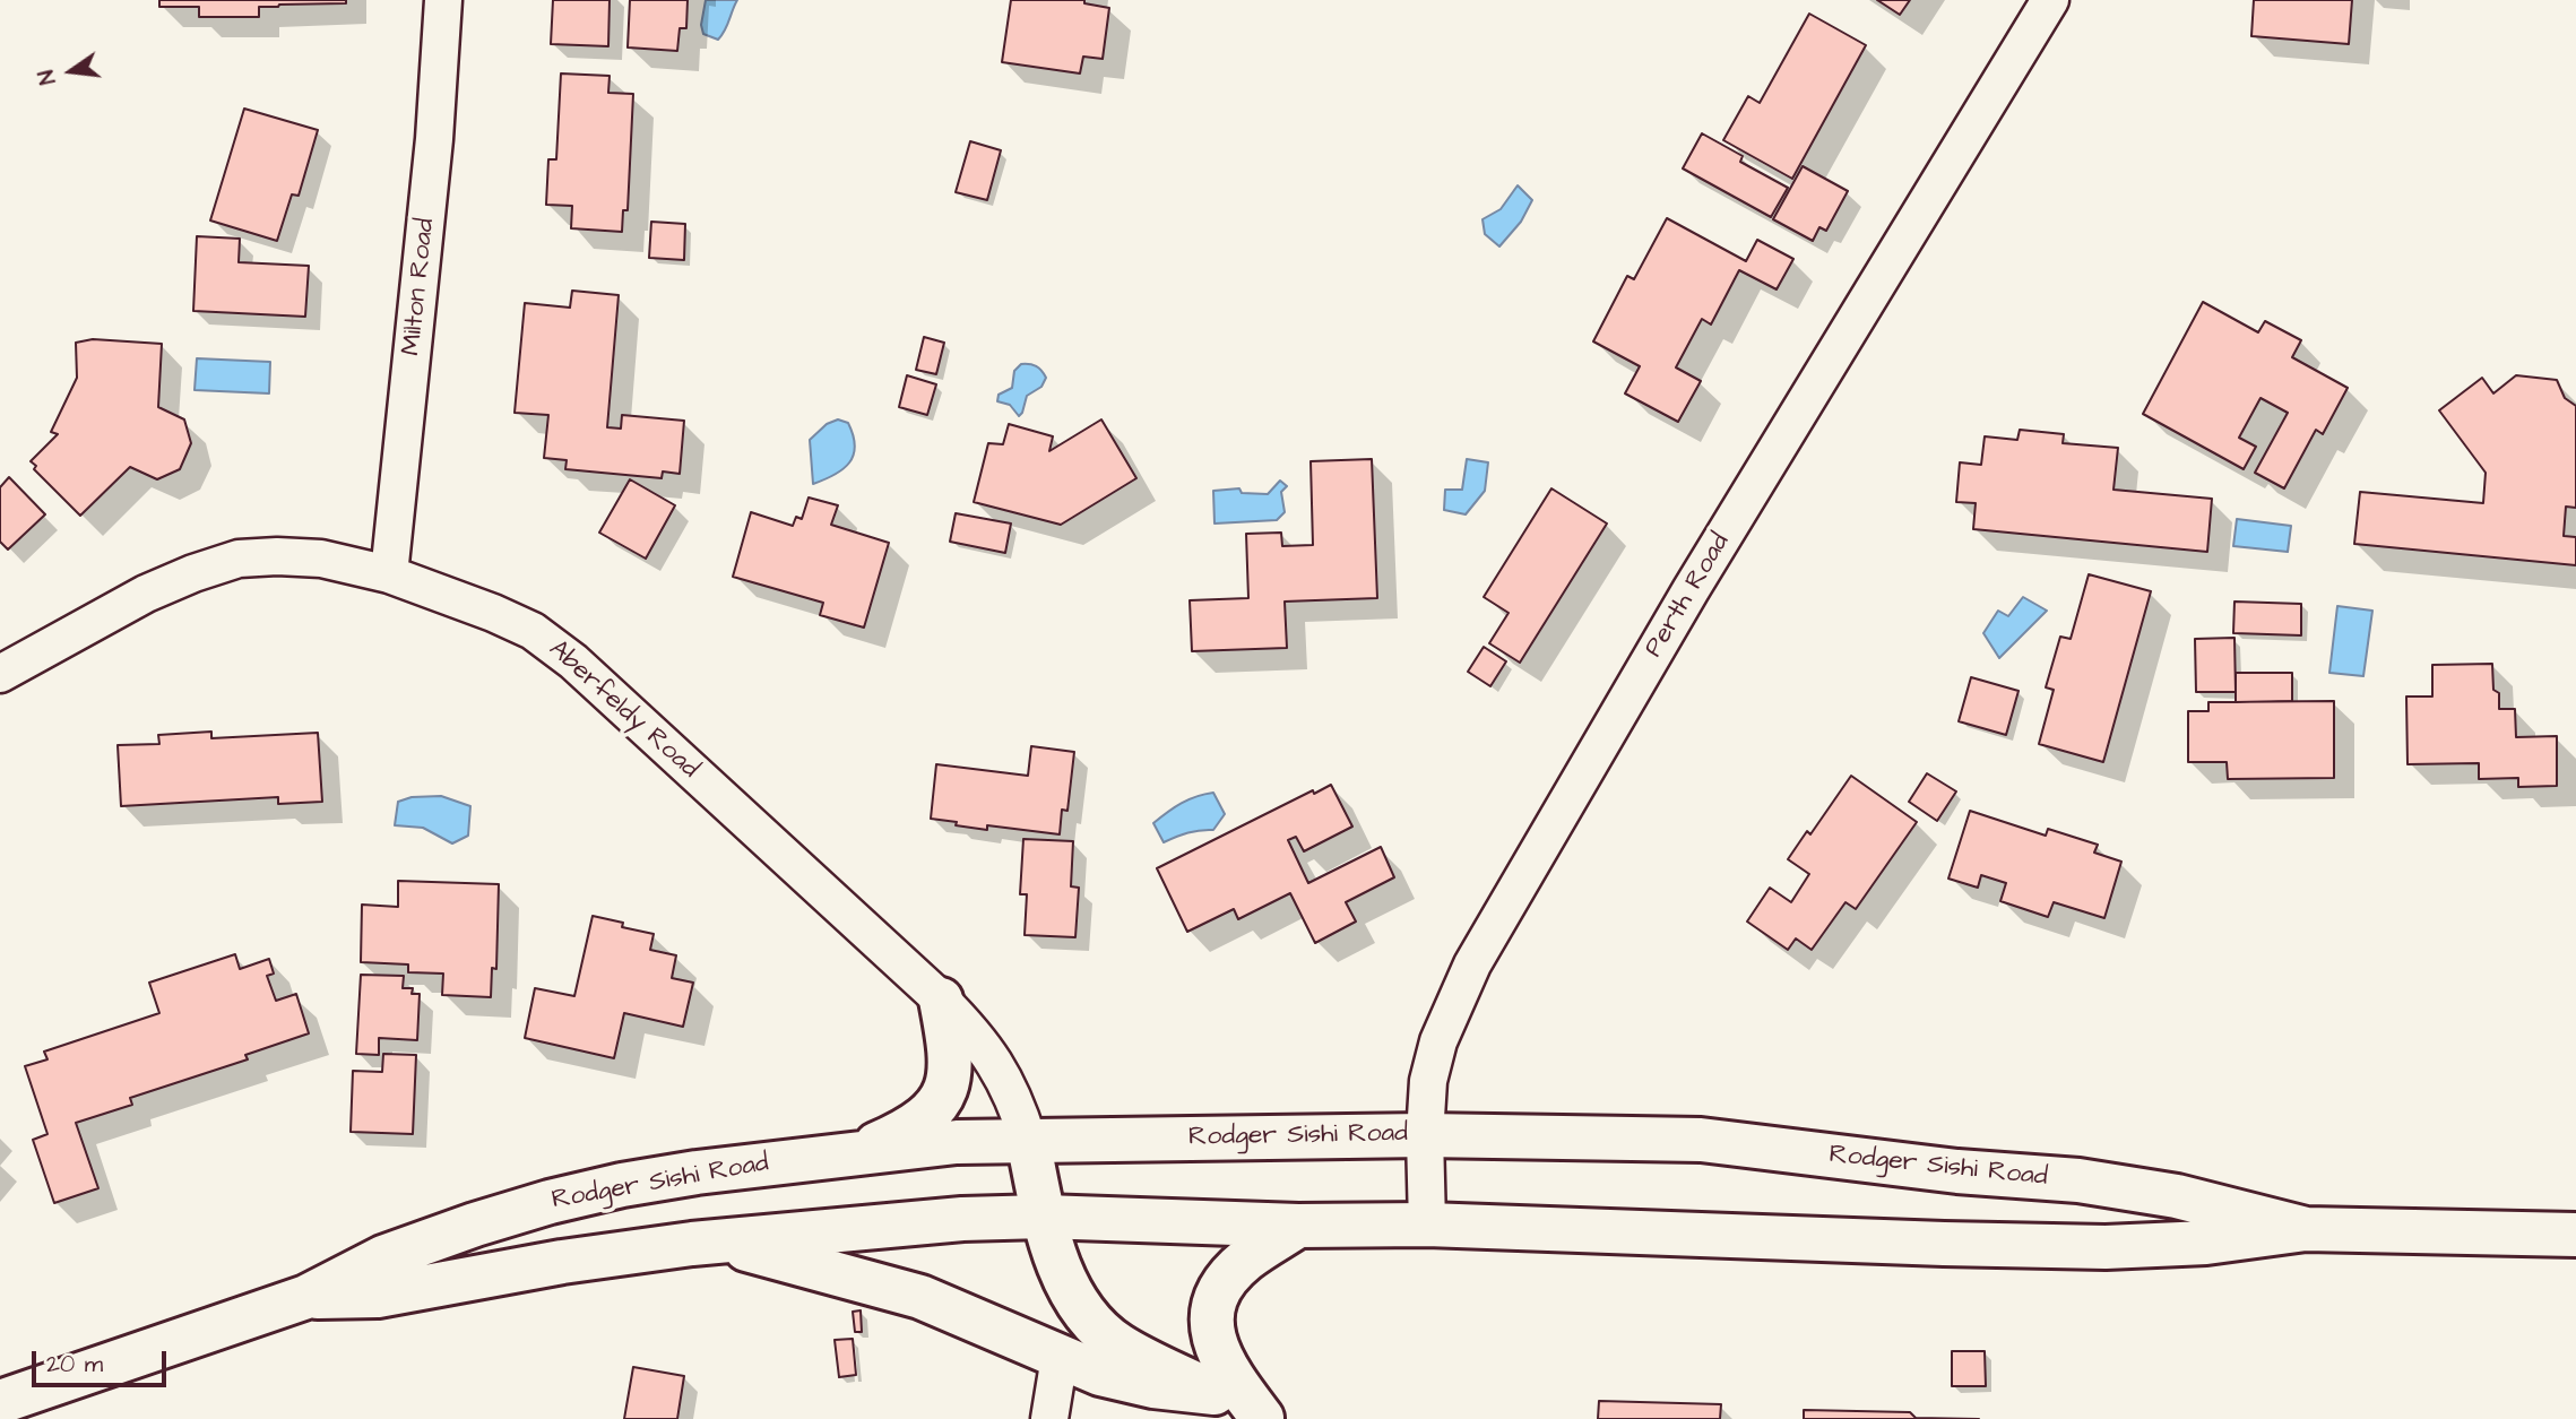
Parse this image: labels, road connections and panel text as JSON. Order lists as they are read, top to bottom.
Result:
{
  "streets": {
    "main road": ["Rodger Sishi Road"],
    "street": ["Milton Road", "Perth Road", "Aberfeldy Road"]
  },
  "crossings": [
    ["Milton Road", "Aberfeldy Road"],
    ["Perth Road", "Rodger Sishi Road"],
    ["Aberfeldy Road", "Rodger Sishi Road"]
  ],
  "scale_bar": "20 m",
  "north": "left"
}
